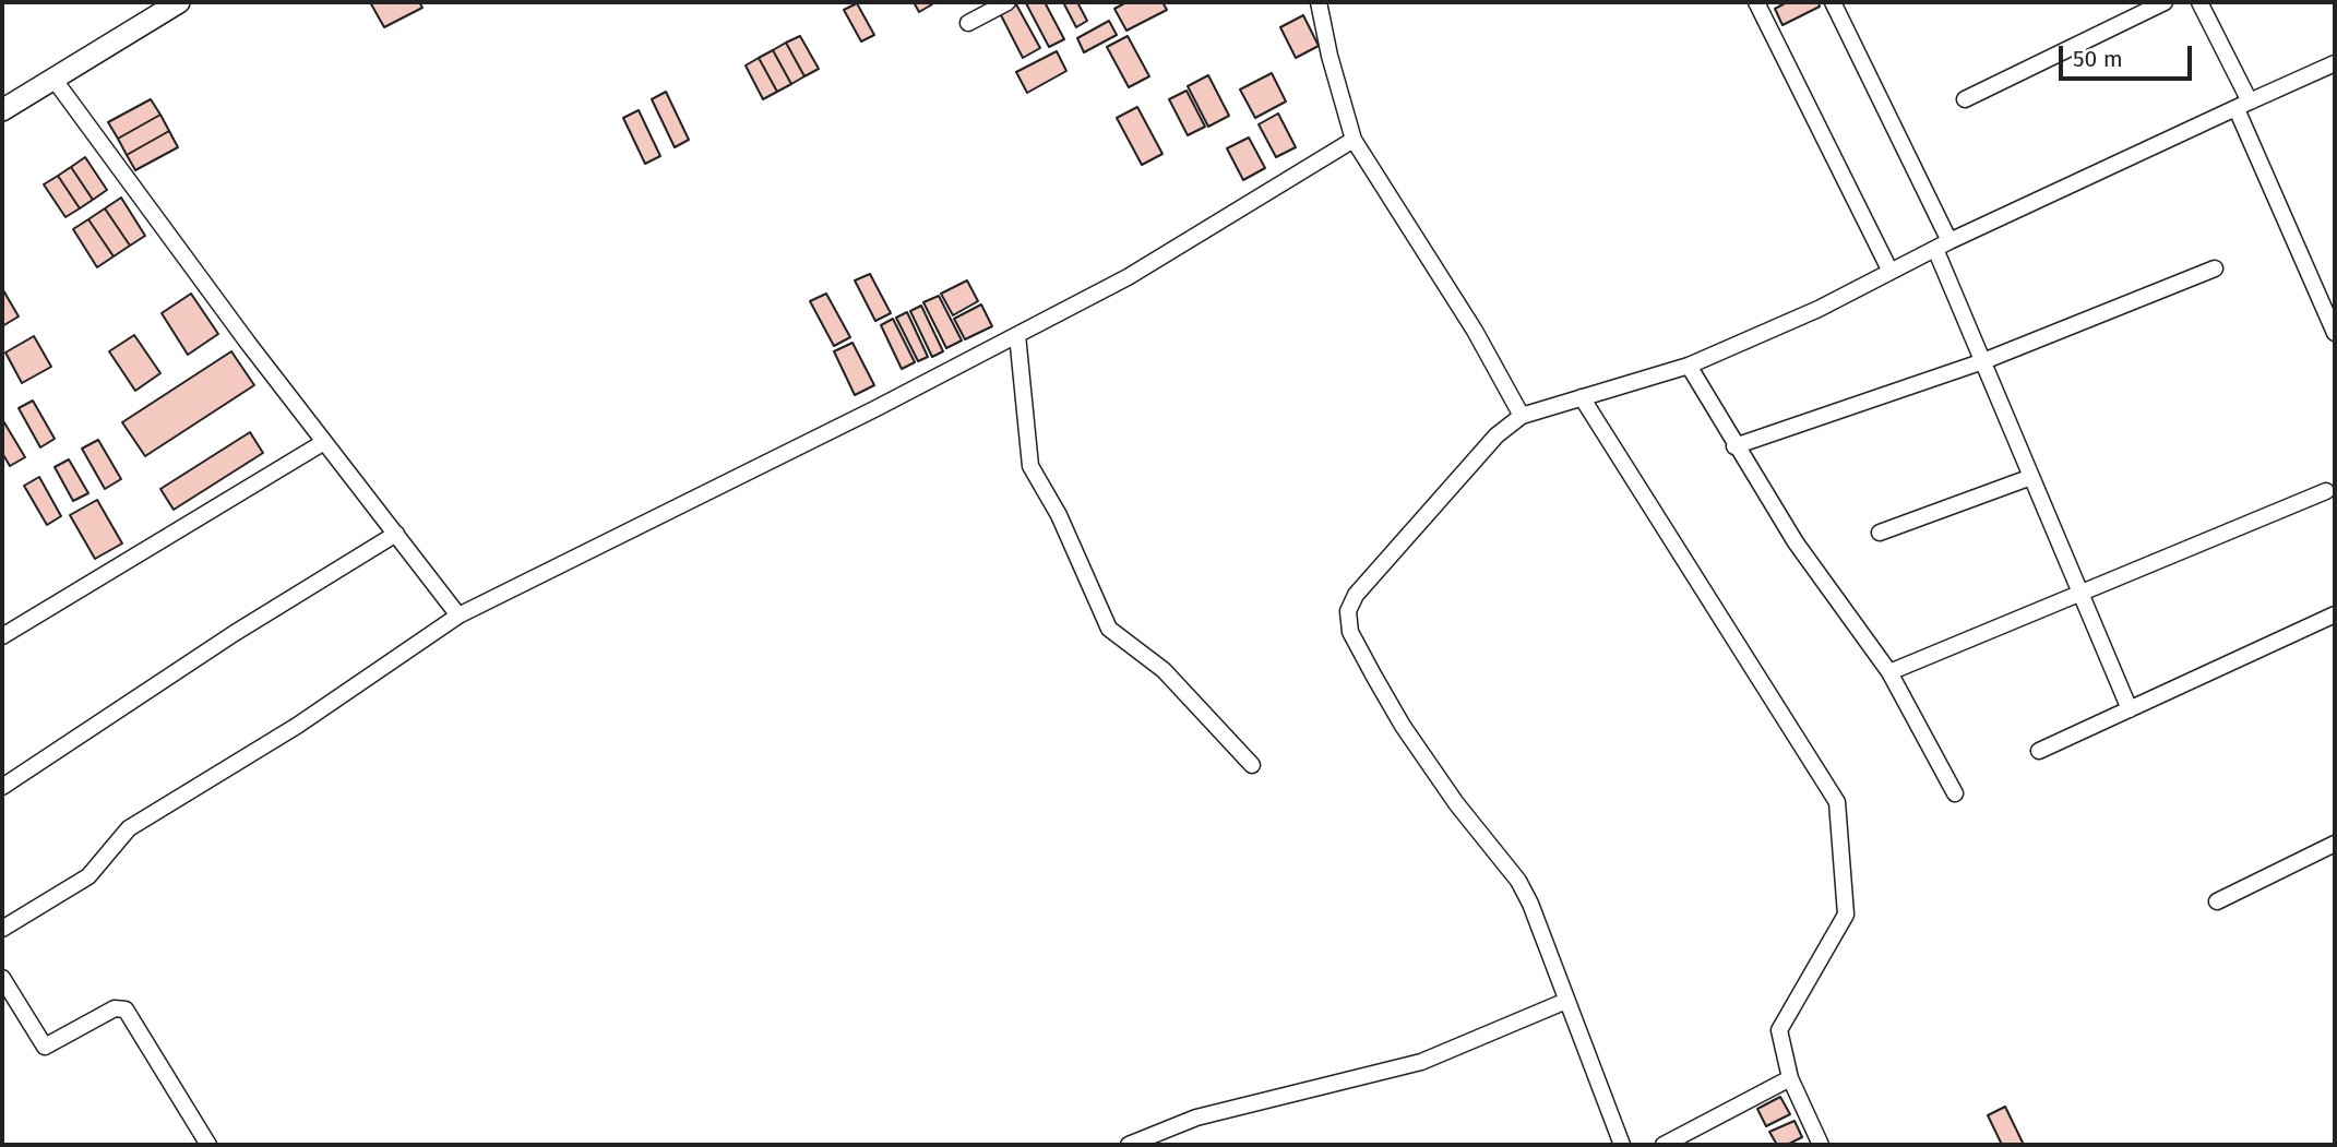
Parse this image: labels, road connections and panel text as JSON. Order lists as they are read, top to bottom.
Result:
{
  "scale_bar": "50 m"
}
